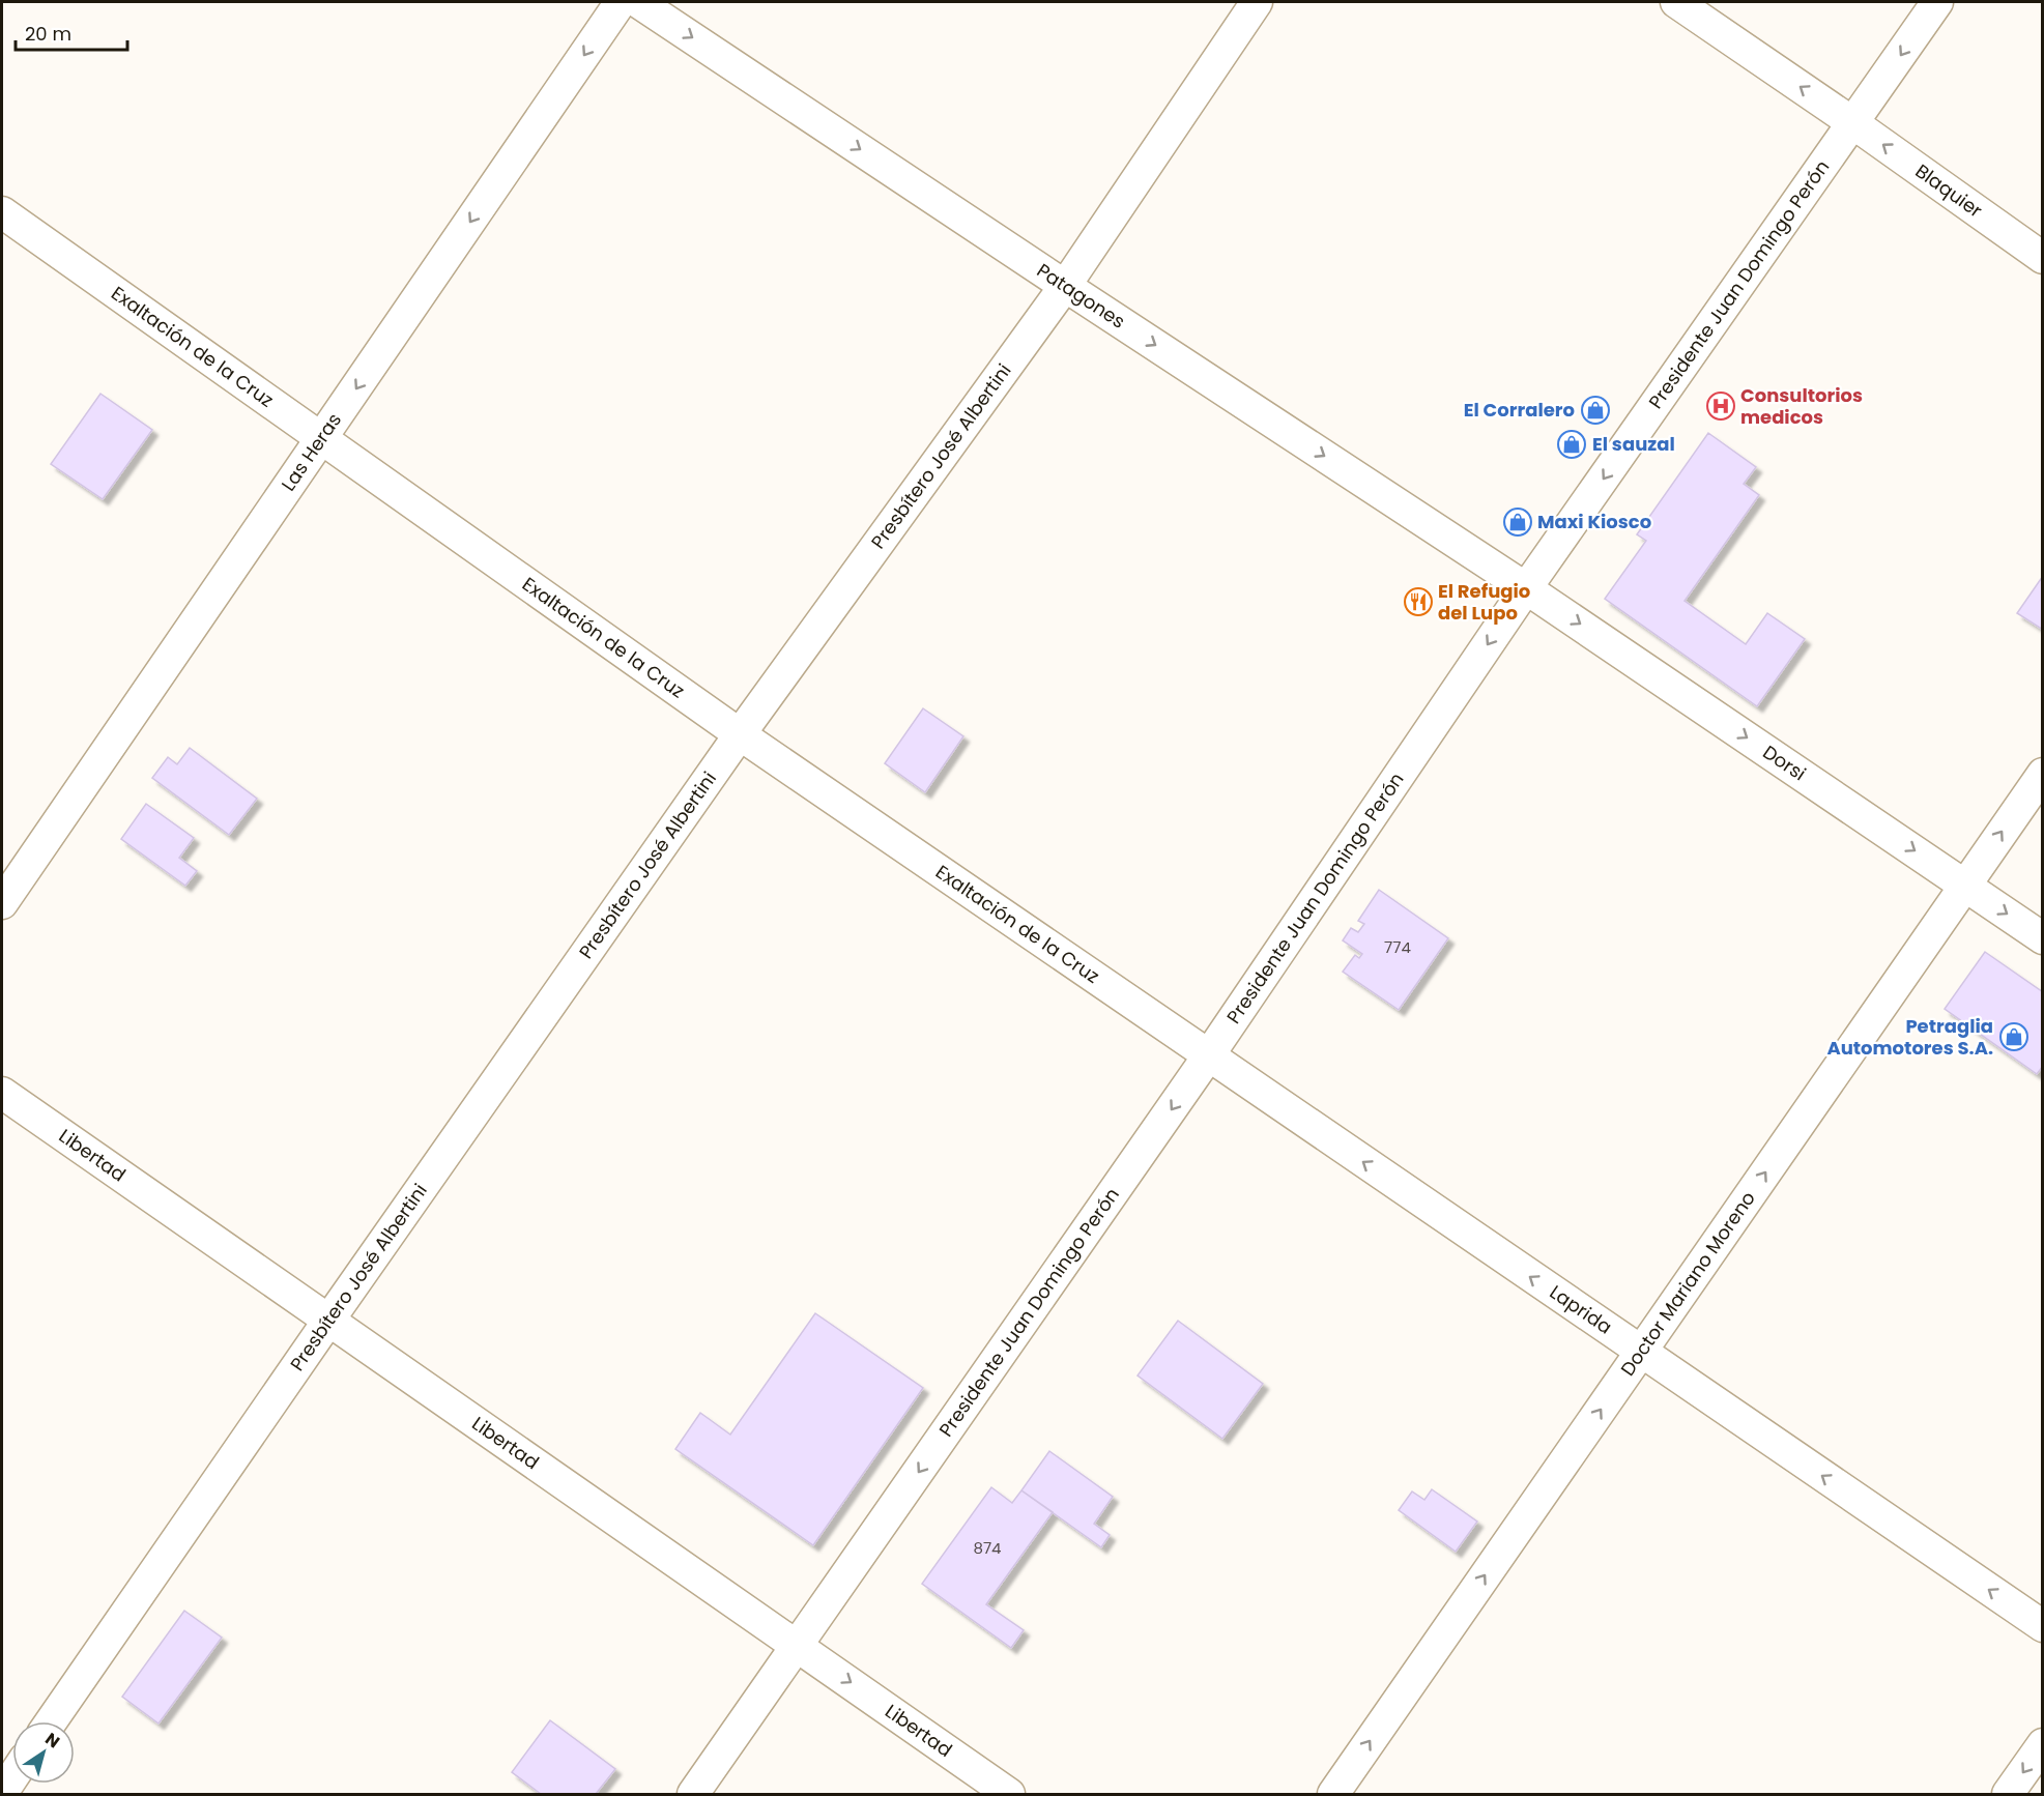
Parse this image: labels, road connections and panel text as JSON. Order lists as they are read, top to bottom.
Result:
{
  "streets": {
    "street": [
      "Blaquier",
      "Presidente Juan Domingo Perón",
      "Patagones",
      "Exaltación de la Cruz",
      "Las Heras",
      "Presbítero José Albertini",
      "Dorsi",
      "Libertad",
      "Doctor Mariano Moreno",
      "Laprida"
    ]
  },
  "crossings": [
    ["Blaquier", "Presidente Juan Domingo Perón"],
    ["Presidente Juan Domingo Perón", "Patagones"],
    ["Presidente Juan Domingo Perón", "Exaltación de la Cruz"],
    ["Presidente Juan Domingo Perón", "Dorsi"],
    ["Presidente Juan Domingo Perón", "Libertad"],
    ["Presidente Juan Domingo Perón", "Laprida"],
    ["Patagones", "Presbítero José Albertini"],
    ["Patagones", "Dorsi"],
    ["Exaltación de la Cruz", "Las Heras"],
    ["Exaltación de la Cruz", "Presbítero José Albertini"],
    ["Exaltación de la Cruz", "Laprida"],
    ["Presbítero José Albertini", "Libertad"],
    ["Dorsi", "Doctor Mariano Moreno"],
    ["Doctor Mariano Moreno", "Laprida"]
  ],
  "one_way": [
    "Blaquier",
    "Presidente Juan Domingo Perón",
    "Patagones",
    "Las Heras",
    "Dorsi",
    "Doctor Mariano Moreno",
    "Laprida"
  ],
  "places": {
    "hospital": ["Consultorios medicos"],
    "shop": [
      "El Corralero",
      "El sauzal",
      "Maxi Kiosco",
      "Petraglia Automotores S.A."
    ],
    "restaurant": ["El Refugio del Lupo"]
  },
  "house_numbers": ["774", "874"],
  "scale_bar": "20 m",
  "north": "top right"
}
